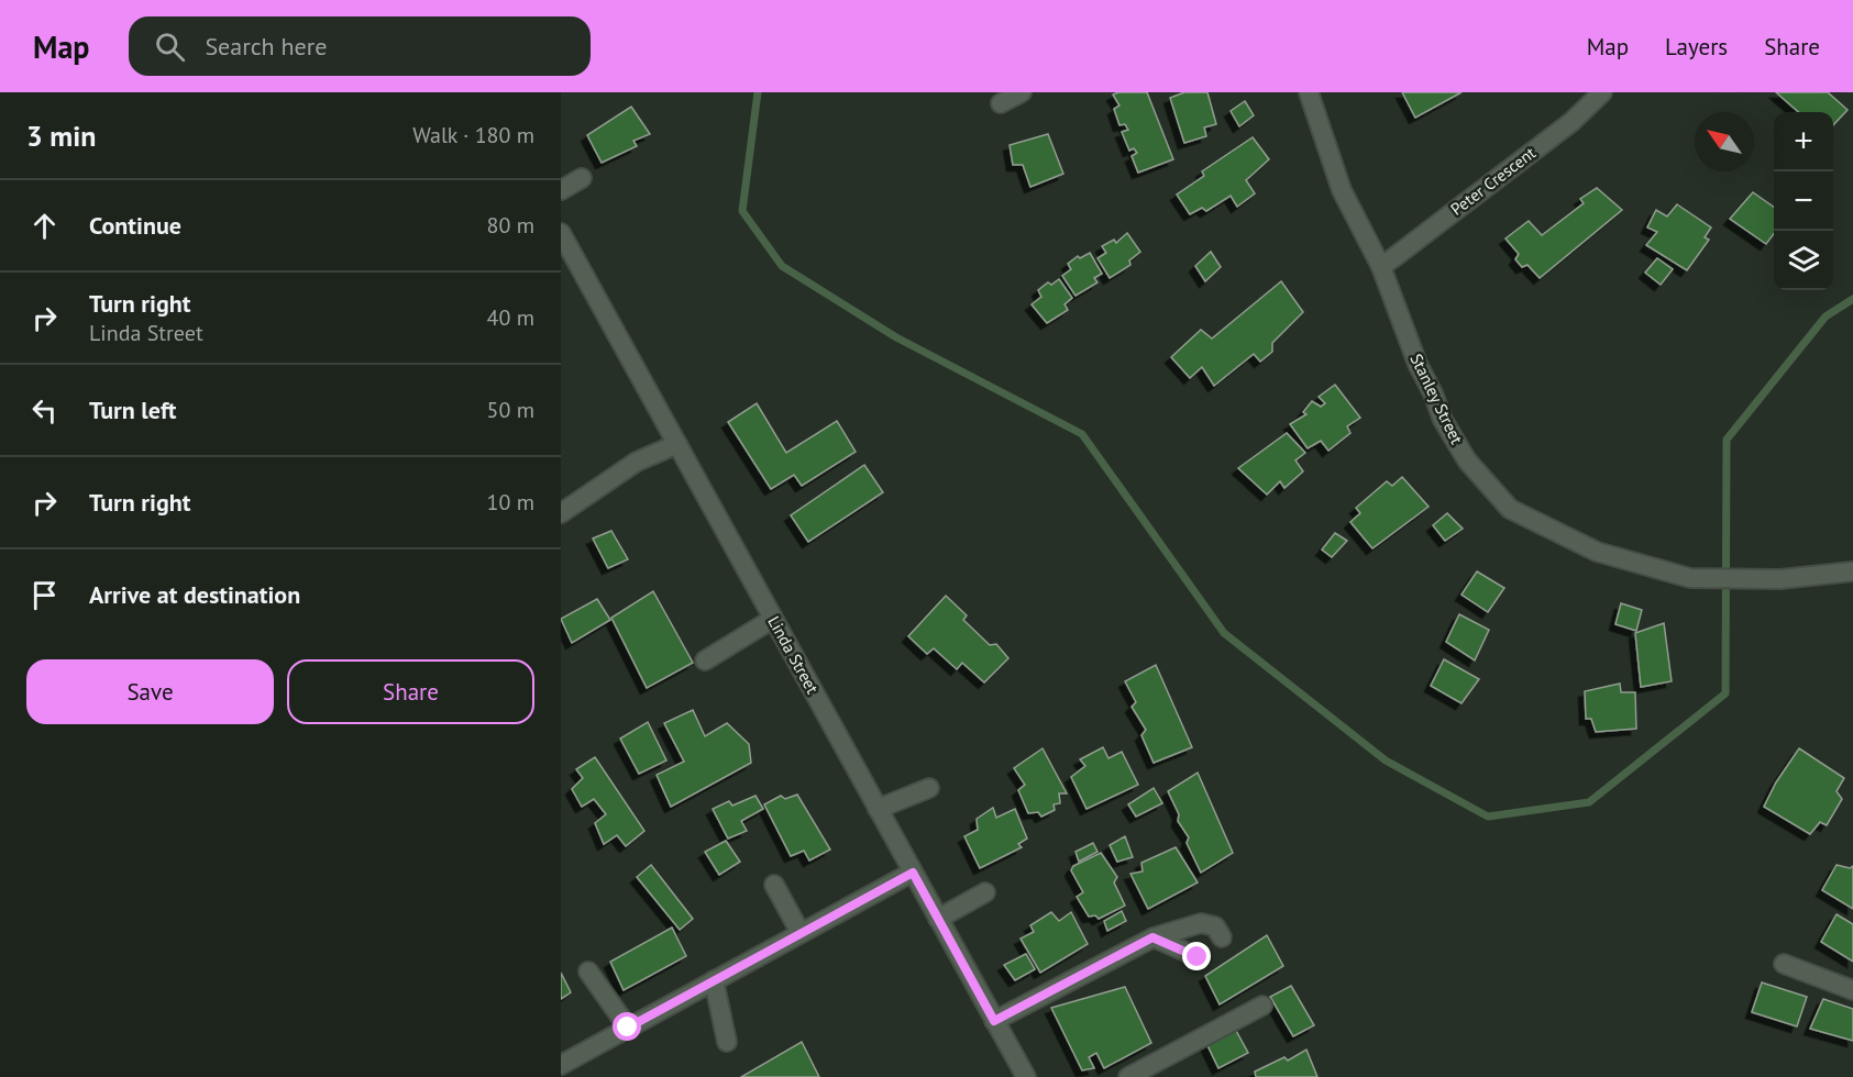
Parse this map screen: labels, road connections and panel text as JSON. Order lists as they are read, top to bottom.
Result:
{
  "streets": {
    "street": ["Peter Crescent", "Stanley Street", "Linda Street"]
  },
  "crossings": [
    ["Peter Crescent", "Stanley Street"]
  ],
  "north": "top left",
  "page": {
    "header": "Map",
    "search": "Search here",
    "nav": ["Map", "Layers", "Share"],
    "heading": ["3 min", "Walk · 180 m"],
    "map_buttons": ["+", "−"],
    "list": [
      ["Continue", "80 m"],
      ["Turn right", "Linda Street", "40 m"],
      ["Turn left", "50 m"],
      ["Turn right", "10 m"],
      "Arrive at destination"
    ],
    "buttons": ["Save", "Share"]
  }
}
